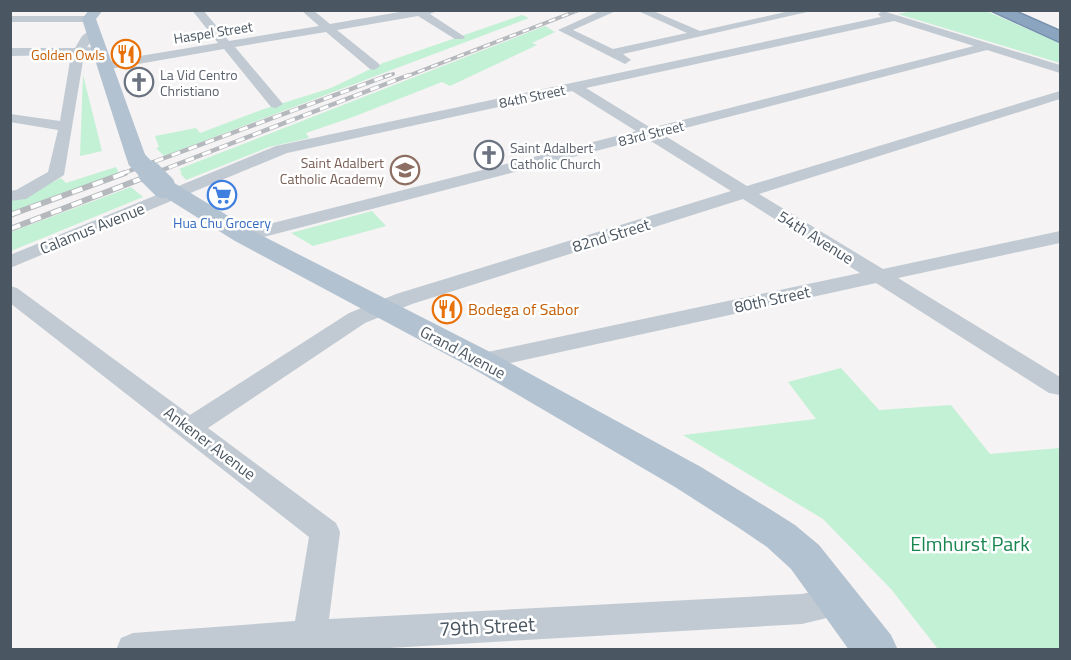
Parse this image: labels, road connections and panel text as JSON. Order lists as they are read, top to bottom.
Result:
{
  "streets": {
    "main road": ["Grand Avenue"],
    "street": [
      "Haspel Street",
      "84th Street",
      "83rd Street",
      "Calamus Avenue",
      "82nd Street",
      "54th Avenue",
      "80th Street",
      "Ankener Avenue",
      "79th Street"
    ]
  },
  "crossings": [
    ["Haspel Street", "Grand Avenue"],
    ["84th Street", "Calamus Avenue"],
    ["84th Street", "54th Avenue"],
    ["84th Street", "Grand Avenue"],
    ["83rd Street", "54th Avenue"],
    ["83rd Street", "Grand Avenue"],
    ["Calamus Avenue", "Grand Avenue"],
    ["82nd Street", "54th Avenue"],
    ["82nd Street", "Grand Avenue"],
    ["82nd Street", "Ankener Avenue"],
    ["54th Avenue", "80th Street"],
    ["80th Street", "Grand Avenue"],
    ["Grand Avenue", "79th Street"],
    ["Ankener Avenue", "79th Street"]
  ],
  "parks": ["Elmhurst Park"],
  "places": {
    "restaurant": ["Golden Owls", "Bodega of Sabor"],
    "church": ["La Vid Centro Christiano", "Saint Adalbert Catholic Church"],
    "school or university": ["Saint Adalbert Catholic Academy"],
    "supermarket": ["Hua Chu Grocery"]
  }
}
